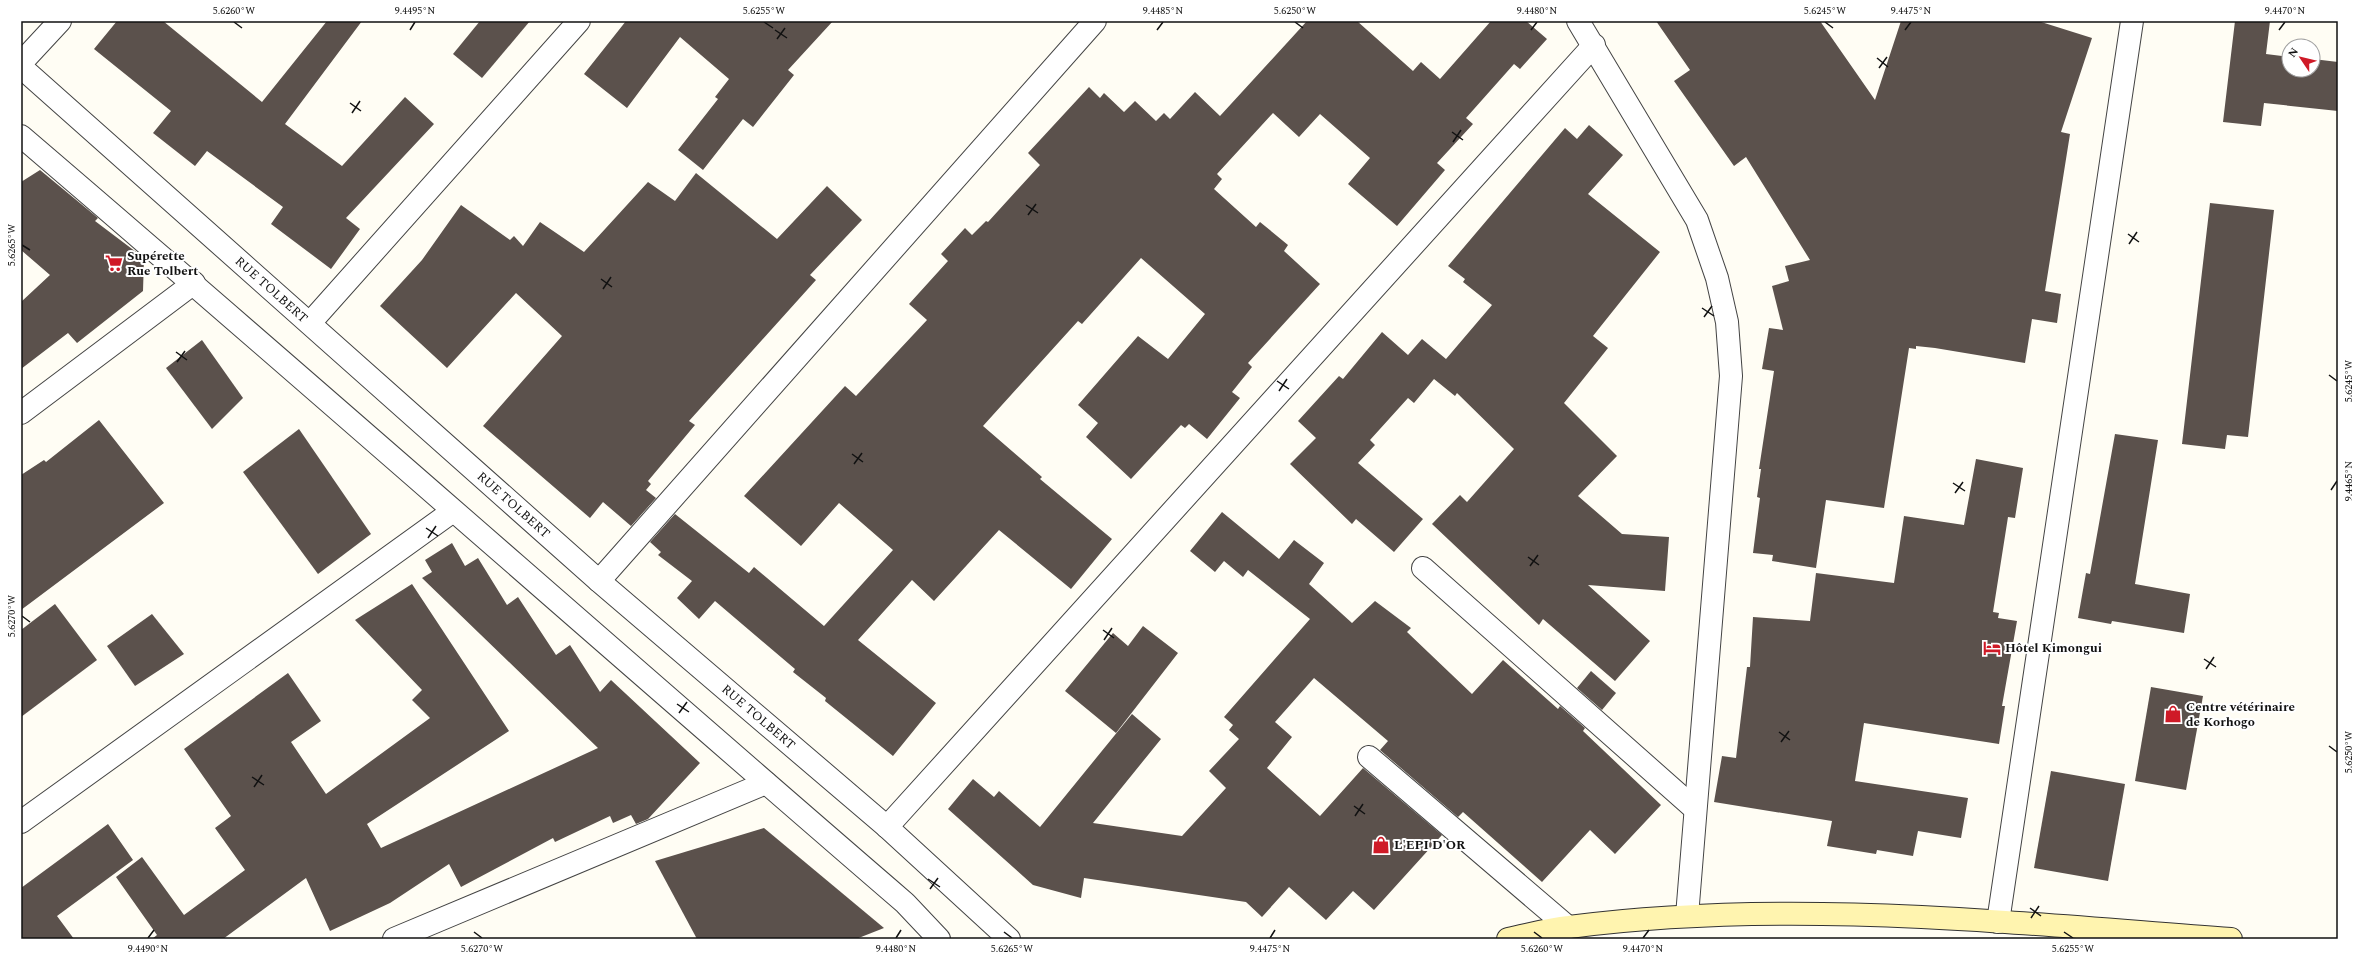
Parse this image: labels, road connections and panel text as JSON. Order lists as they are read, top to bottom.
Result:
{
  "streets": {
    "street": ["RUE TOLBERT"]
  },
  "places": {
    "supermarket": ["Supérette Rue Tolbert"],
    "hotel": ["Hôtel Kimongui"],
    "shop": ["Centre vétérinaire de Korhogo", "L'EPI D'OR"]
  },
  "north": "top left",
  "coordinates": [
    "5.6260°W",
    "9.4495°N",
    "5.6255°W",
    "9.4485°N",
    "5.6250°W",
    "9.4480°N",
    "5.6245°W",
    "9.4475°N",
    "9.4470°N",
    "5.6265°W",
    "9.4465°N",
    "5.6270°W",
    "9.4490°N"
  ]
}
